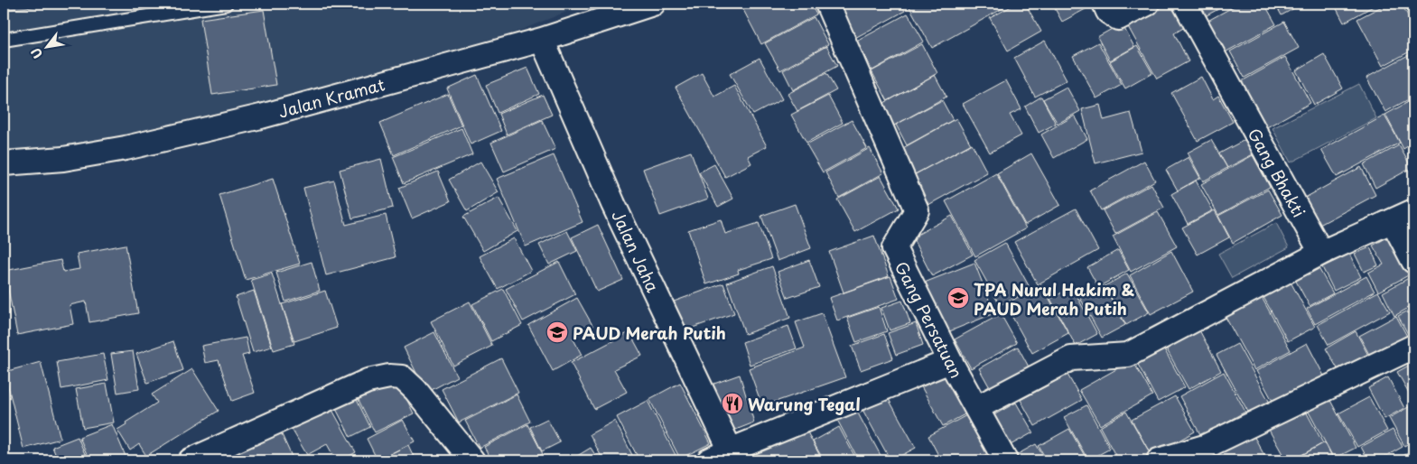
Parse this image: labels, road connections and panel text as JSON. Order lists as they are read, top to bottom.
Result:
{
  "streets": {
    "street": [
      "Jalan Kramat",
      "Gang Bhakti",
      "Jalan Jaha",
      "Gang Persatuan"
    ]
  },
  "crossings": [
    ["Jalan Kramat", "Jalan Jaha"]
  ],
  "places": {
    "school or university": ["TPA Nurul Hakim & PAUD Merah Putih", "PAUD Merah Putih"],
    "restaurant": ["Warung Tegal"]
  },
  "north": "bottom left"
}
